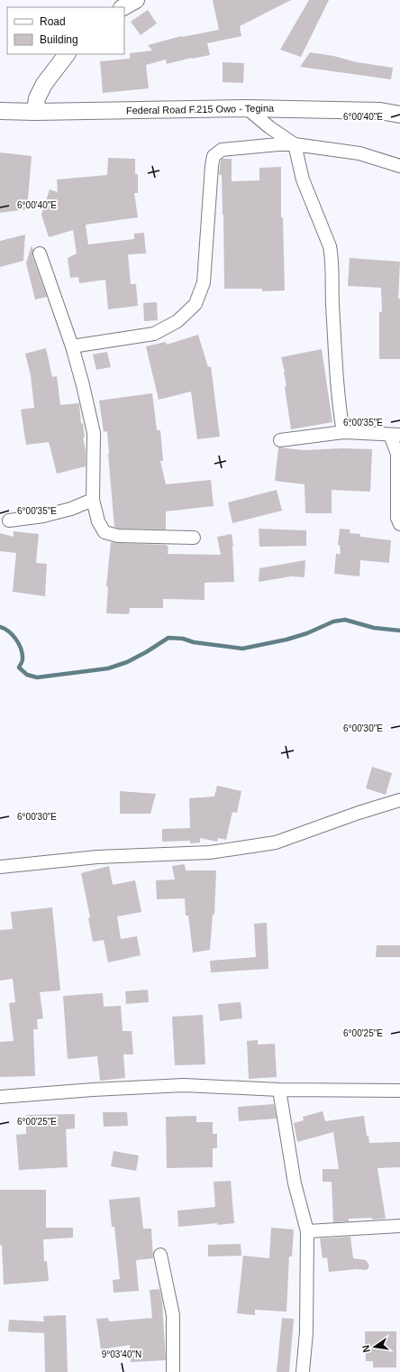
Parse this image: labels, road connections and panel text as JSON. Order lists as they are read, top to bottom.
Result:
{
  "streets": {
    "main road": ["Federal Road F.215 Owo - Tegina"]
  },
  "legend": ["Road", "Building"],
  "north": "left",
  "coordinates": [
    "6°00'40\"E",
    "6°00'35\"E",
    "6°00'30\"E",
    "6°00'25\"E",
    "9°03'40\"N"
  ]
}
